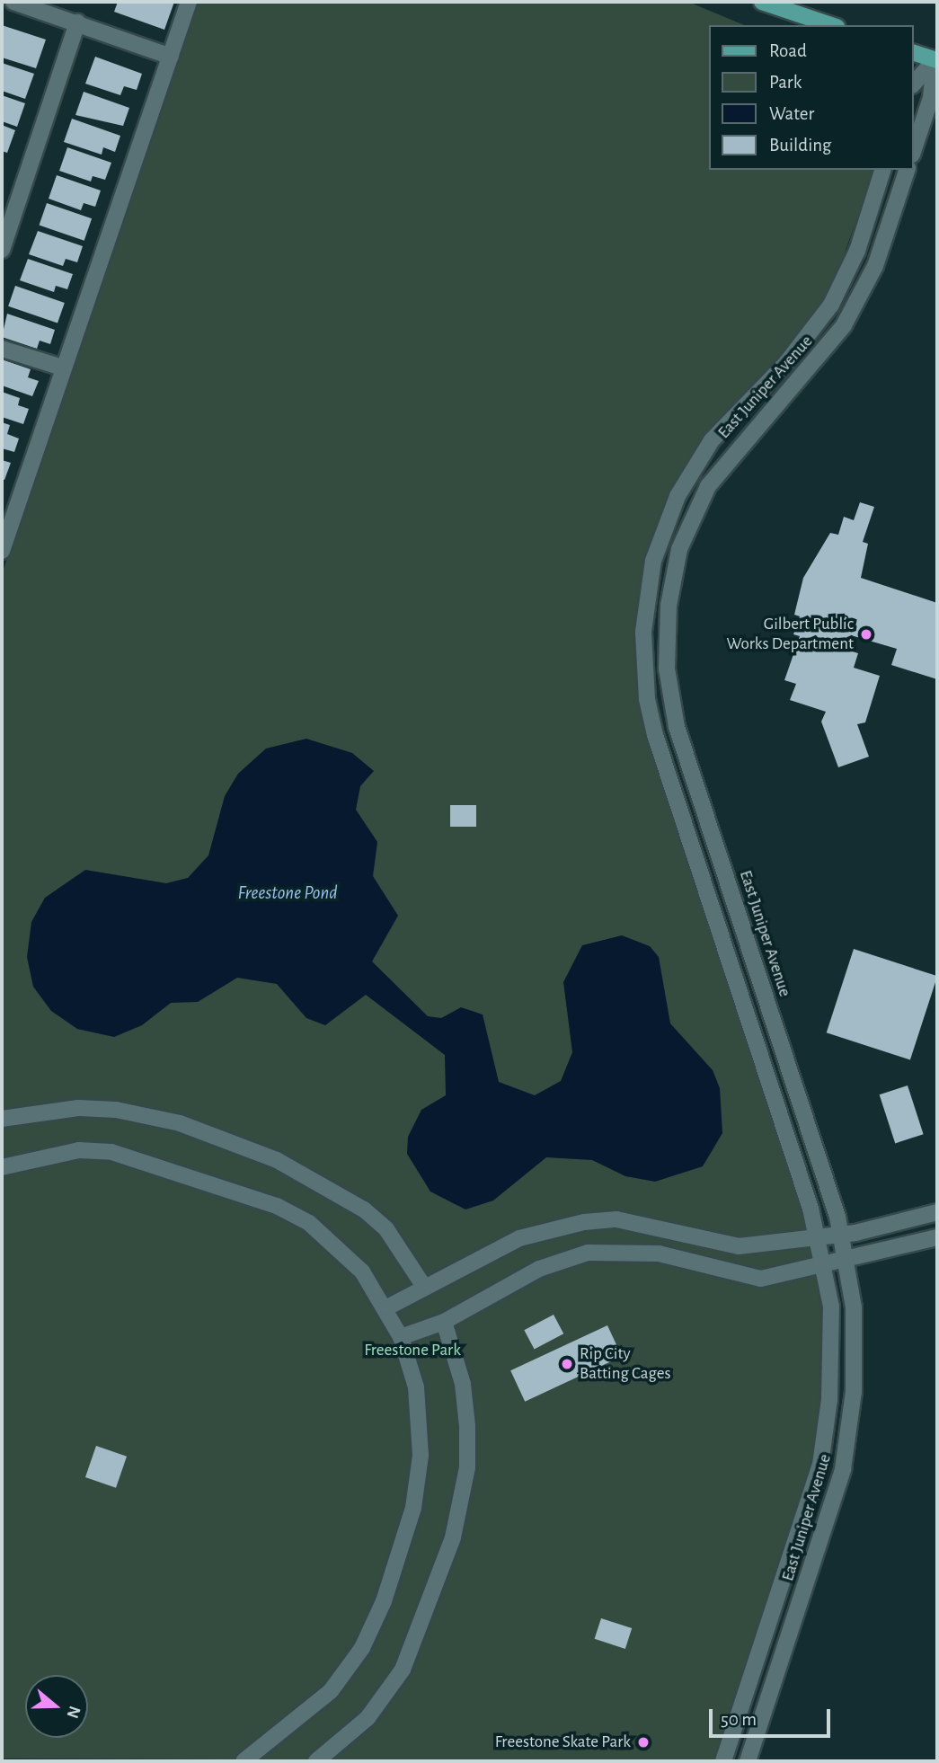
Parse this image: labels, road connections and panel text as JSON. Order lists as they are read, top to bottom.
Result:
{
  "streets": {
    "street": ["East Juniper Avenue"]
  },
  "water": ["Freestone Pond"],
  "parks": ["Freestone Park"],
  "places": ["Gilbert Public Works Department", "Rip City Batting Cages", "Freestone Skate Park"],
  "legend": [
    "Road",
    "Park",
    "Water",
    "Building"
  ],
  "scale_bar": "50 m",
  "north": "right"
}
